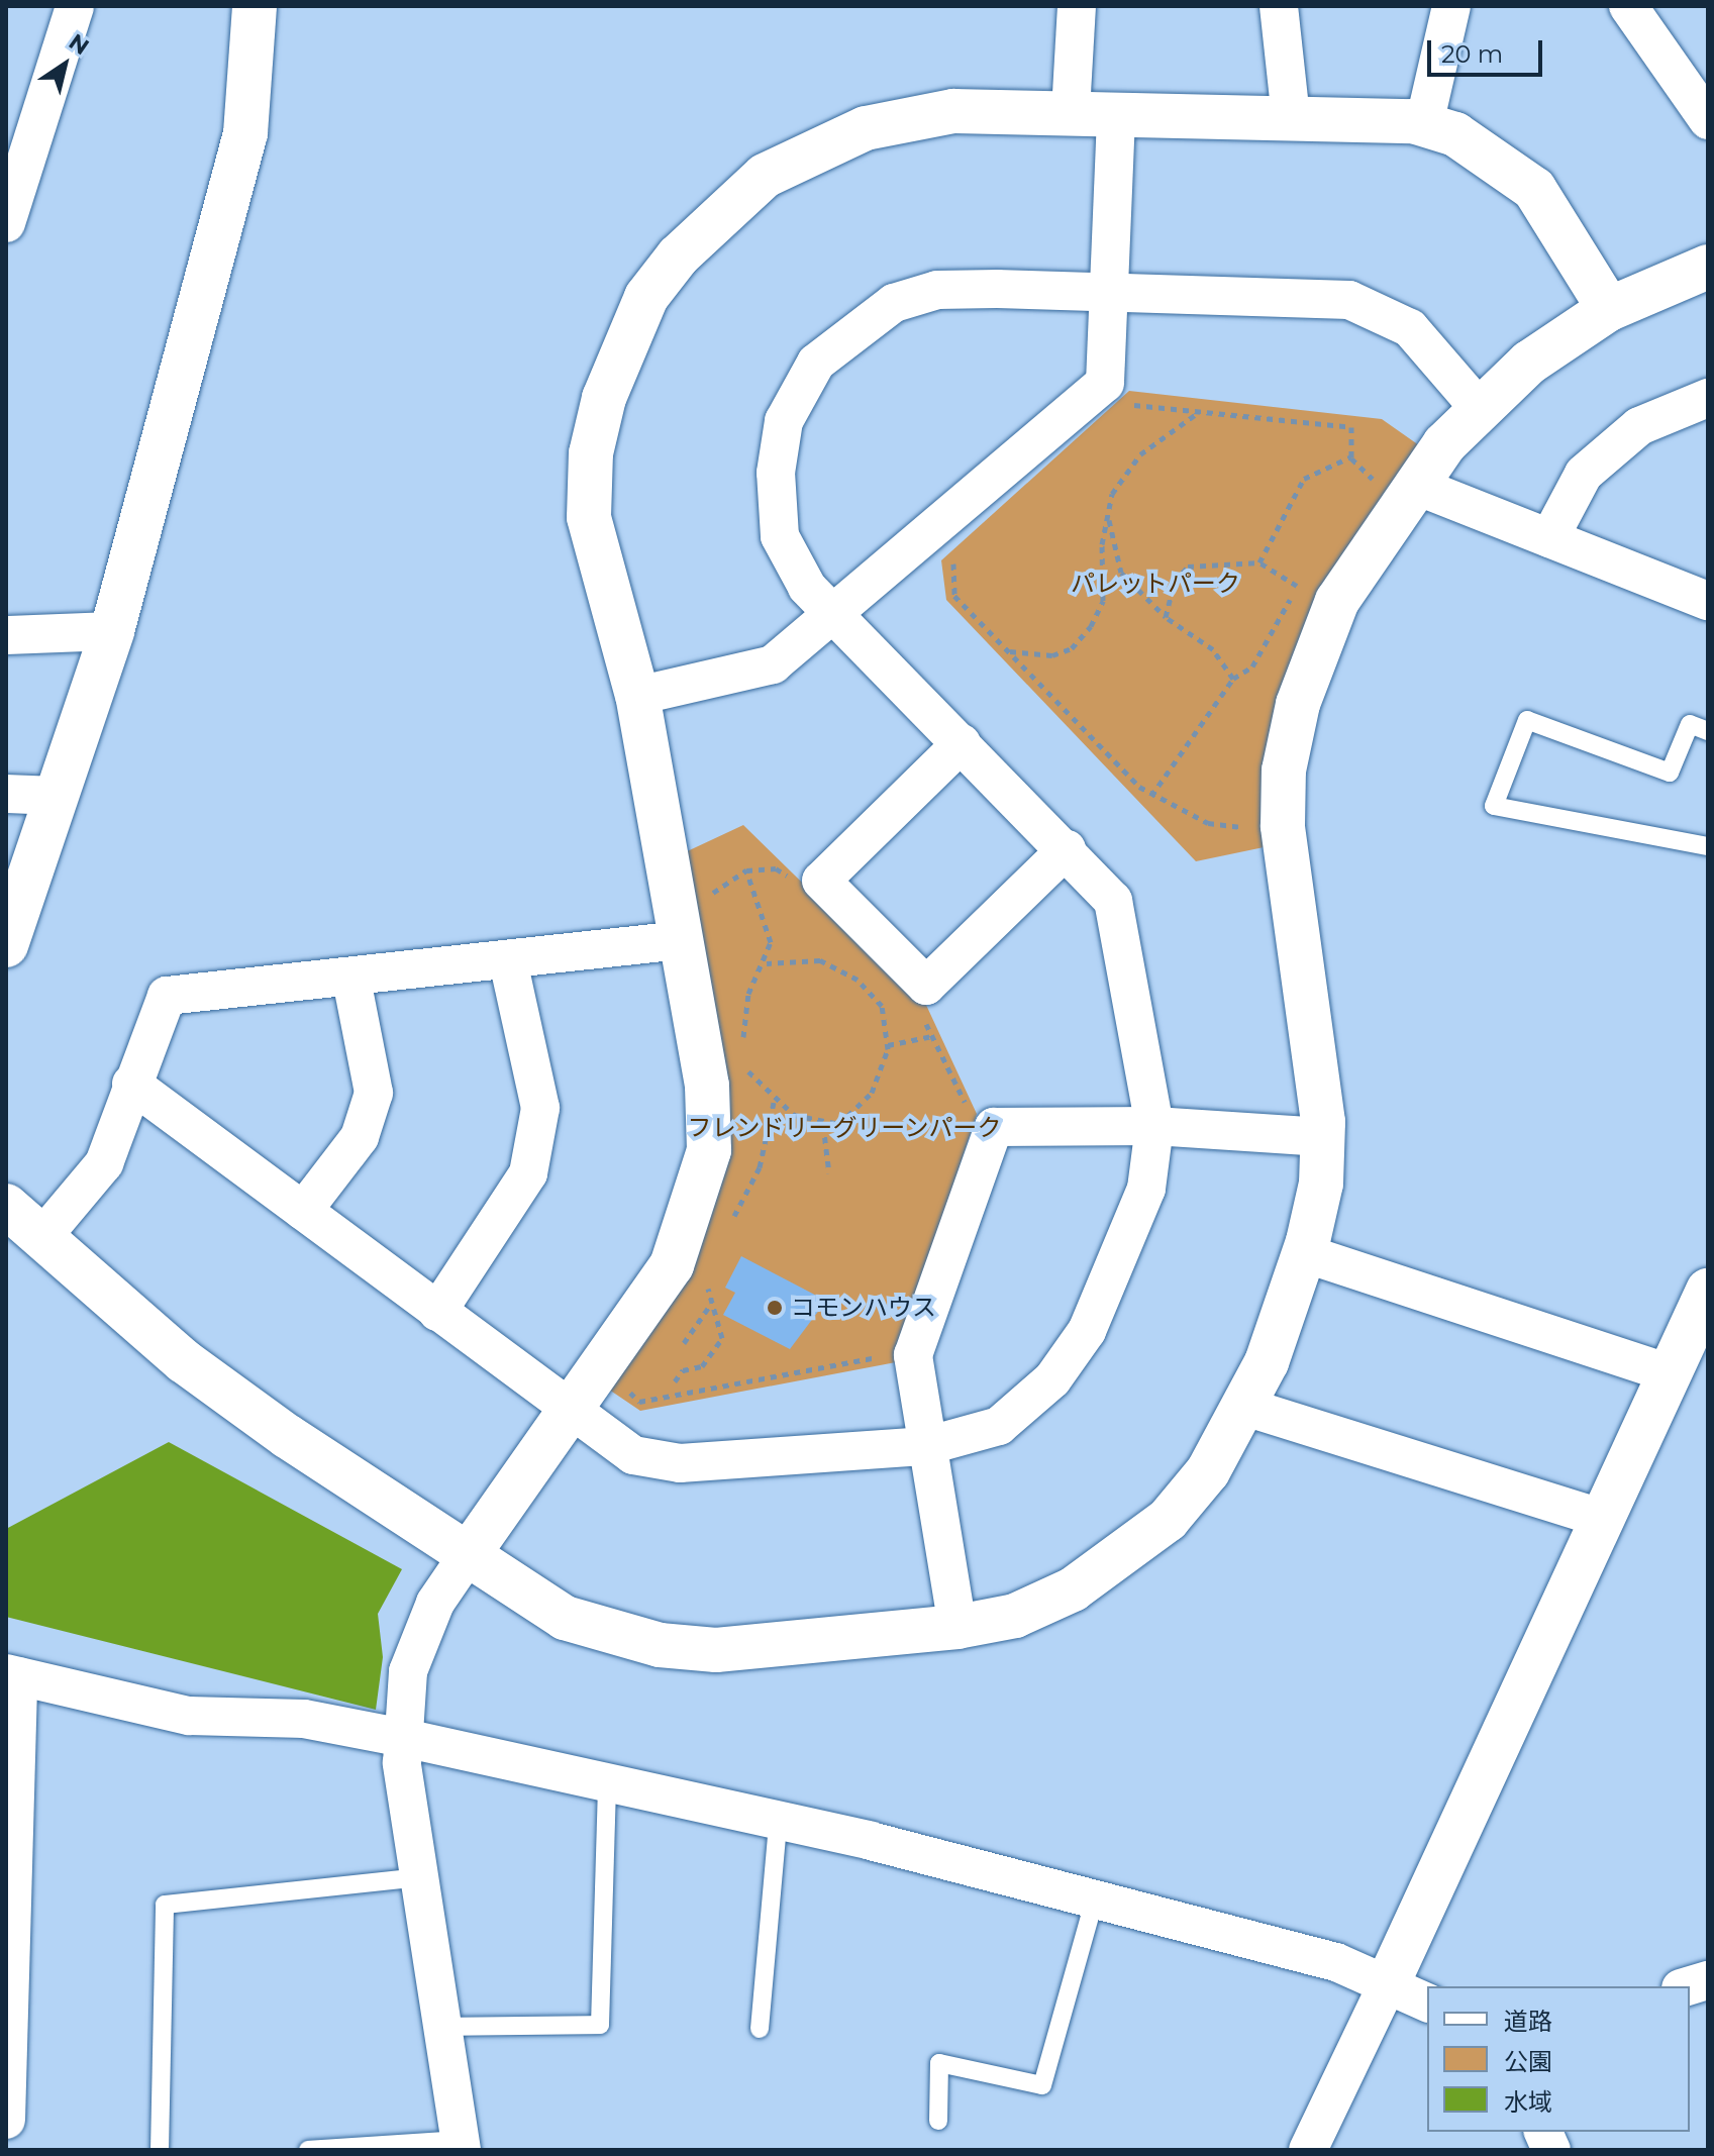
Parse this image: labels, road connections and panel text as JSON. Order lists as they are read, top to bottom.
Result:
{
  "parks": ["パレットパーク", "フレンドリーグリーンパーク"],
  "places": ["コモンハウス"],
  "legend": ["道路", "公園", "水域"],
  "scale_bar": "20 m",
  "north": "top right"
}
